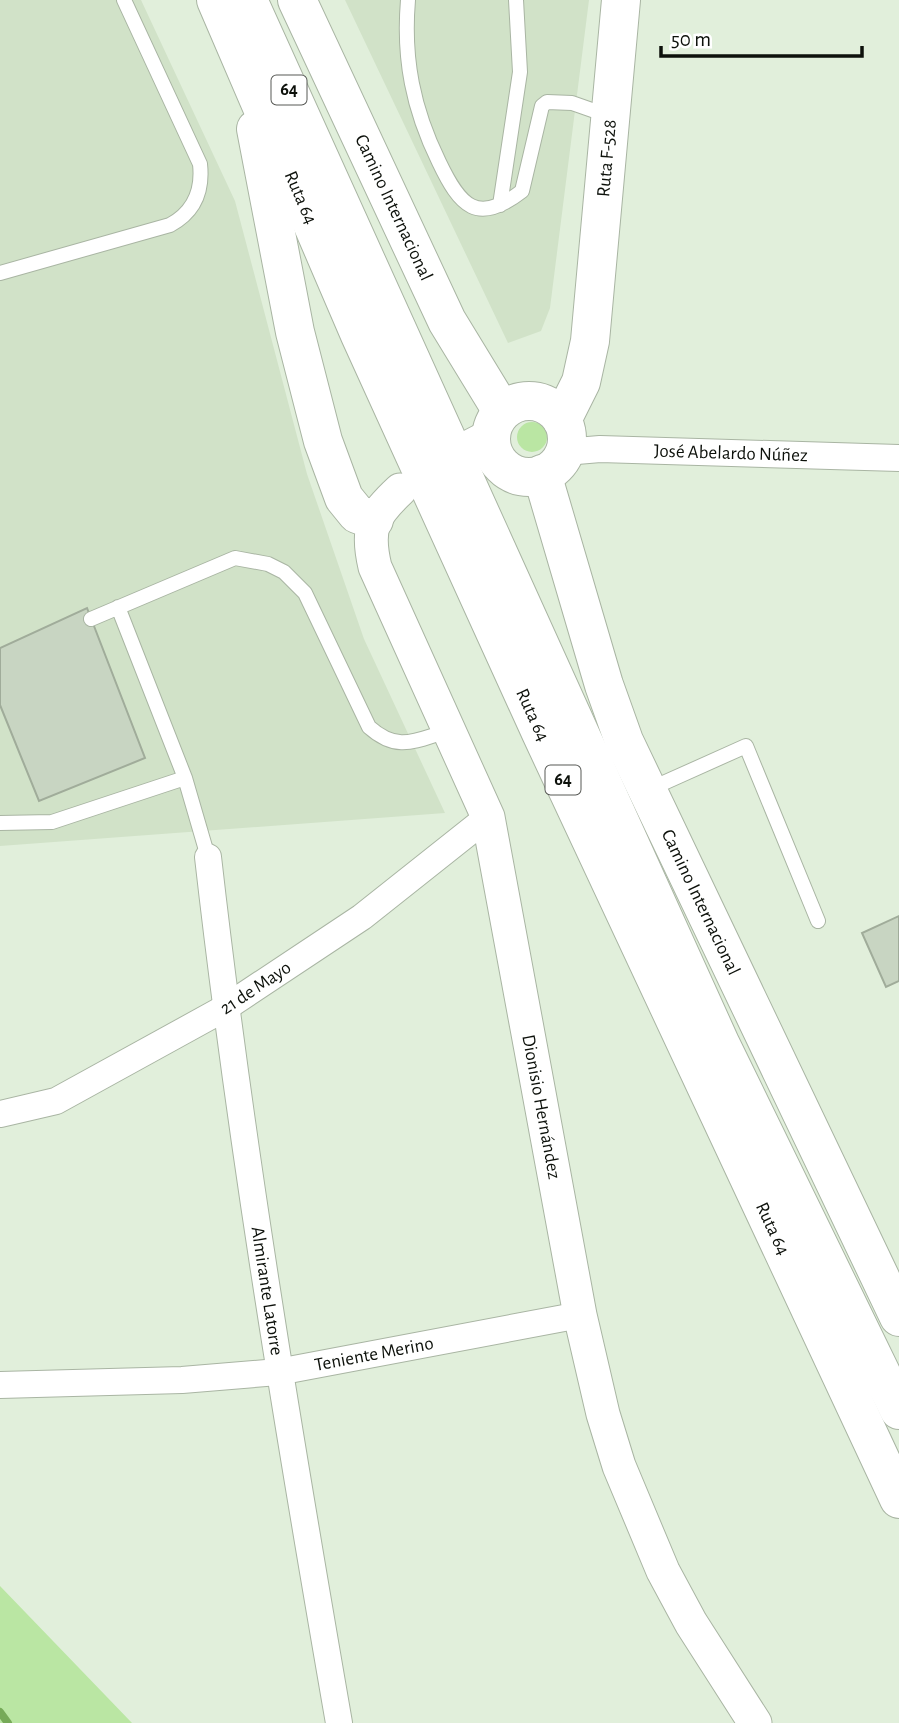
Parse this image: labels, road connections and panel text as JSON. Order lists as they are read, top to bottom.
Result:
{
  "streets": {
    "main road": [
      "64",
      "Ruta F-528",
      "Ruta 64",
      "Camino Internacional"
    ],
    "street": [
      "José Abelardo Núñez",
      "21 de Mayo",
      "Dionisio Hernández",
      "Almirante Latorre",
      "Teniente Merino"
    ]
  },
  "crossings": [
    ["Ruta F-528", "Camino Internacional"],
    ["Ruta F-528", "José Abelardo Núñez"],
    ["Camino Internacional", "José Abelardo Núñez"],
    ["21 de Mayo", "Dionisio Hernández"],
    ["21 de Mayo", "Almirante Latorre"],
    ["Dionisio Hernández", "Teniente Merino"],
    ["Almirante Latorre", "Teniente Merino"]
  ],
  "scale_bar": "50 m"
}
